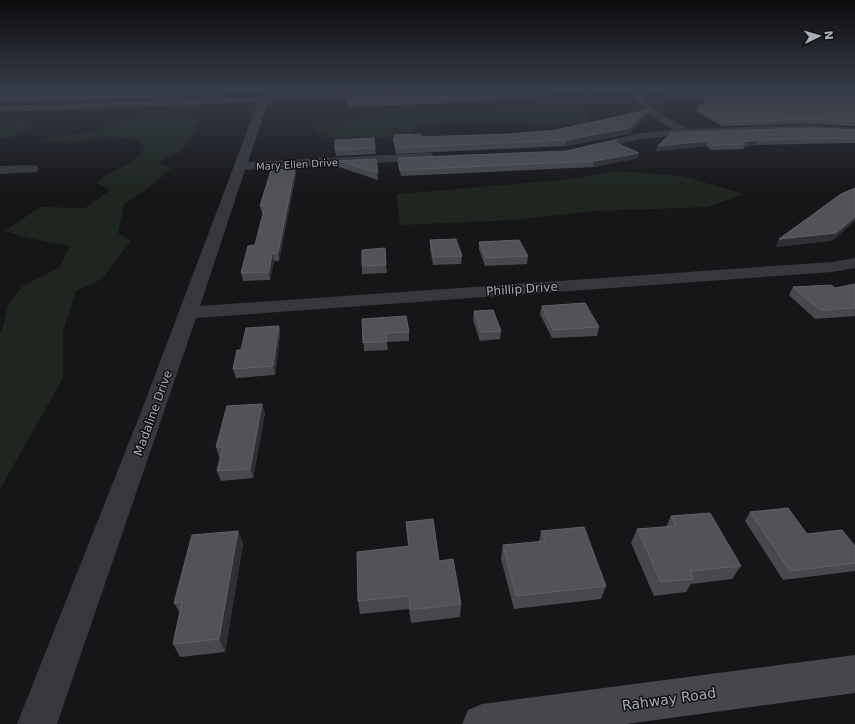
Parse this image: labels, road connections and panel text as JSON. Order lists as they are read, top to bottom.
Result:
{
  "streets": {
    "street": [
      "Mary Ellen Drive",
      "Phillip Drive",
      "Madaline Drive",
      "Rahway Road"
    ]
  },
  "crossings": [
    ["Mary Ellen Drive", "Madaline Drive"],
    ["Phillip Drive", "Madaline Drive"]
  ],
  "north": "right"
}
